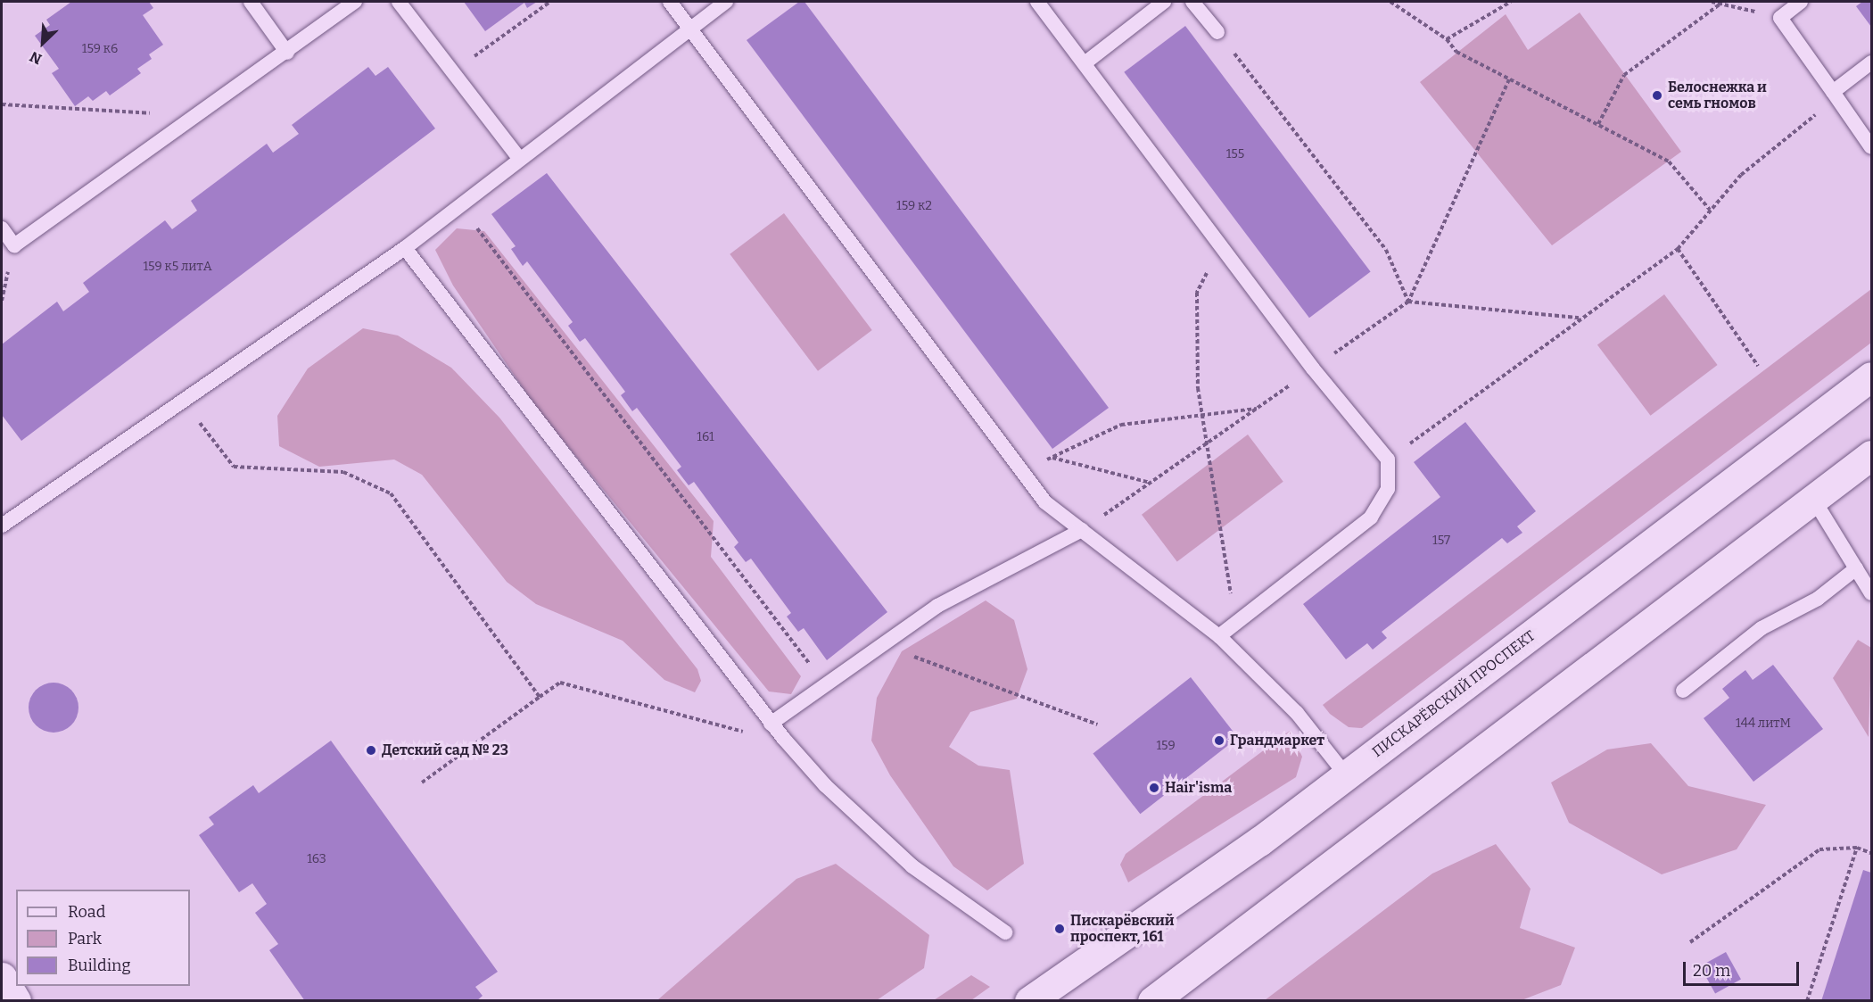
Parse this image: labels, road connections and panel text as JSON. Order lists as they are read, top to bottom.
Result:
{
  "streets": {
    "main road": ["ПИСКАРЁВСКИЙ ПРОСПЕКТ"]
  },
  "places": [
    "Белоснежка и семь гномов",
    "Грандмаркет",
    "Детский сад № 23",
    "Hair'isma",
    "Пискарёвский проспект, 161"
  ],
  "house_numbers": [
    "159 к6",
    "155",
    "159 к2",
    "159 к5 литА",
    "161",
    "157",
    "144 литМ",
    "159",
    "163"
  ],
  "legend": ["Road", "Park", "Building"],
  "scale_bar": "20 m",
  "north": "bottom left"
}
